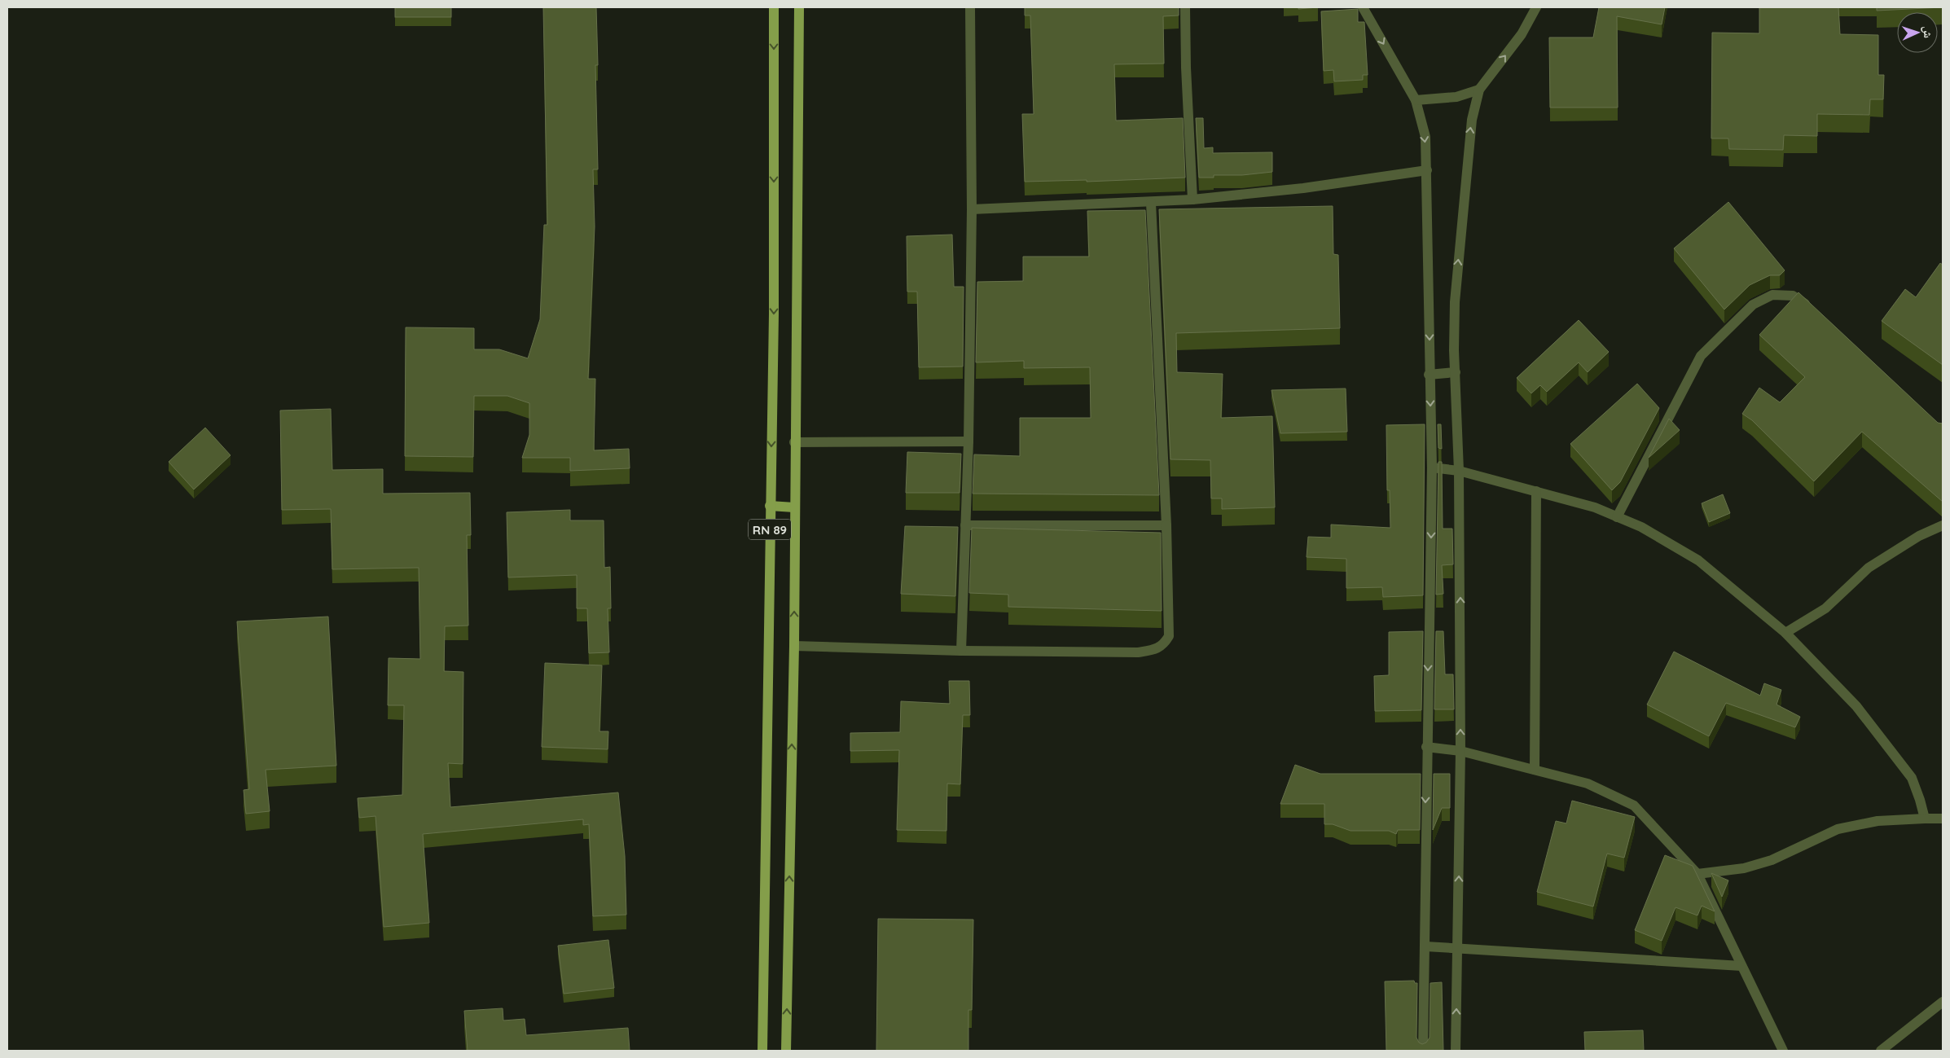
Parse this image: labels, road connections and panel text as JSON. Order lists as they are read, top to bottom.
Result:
{
  "streets": {
    "main road": ["RN 89"]
  },
  "north": "right"
}
